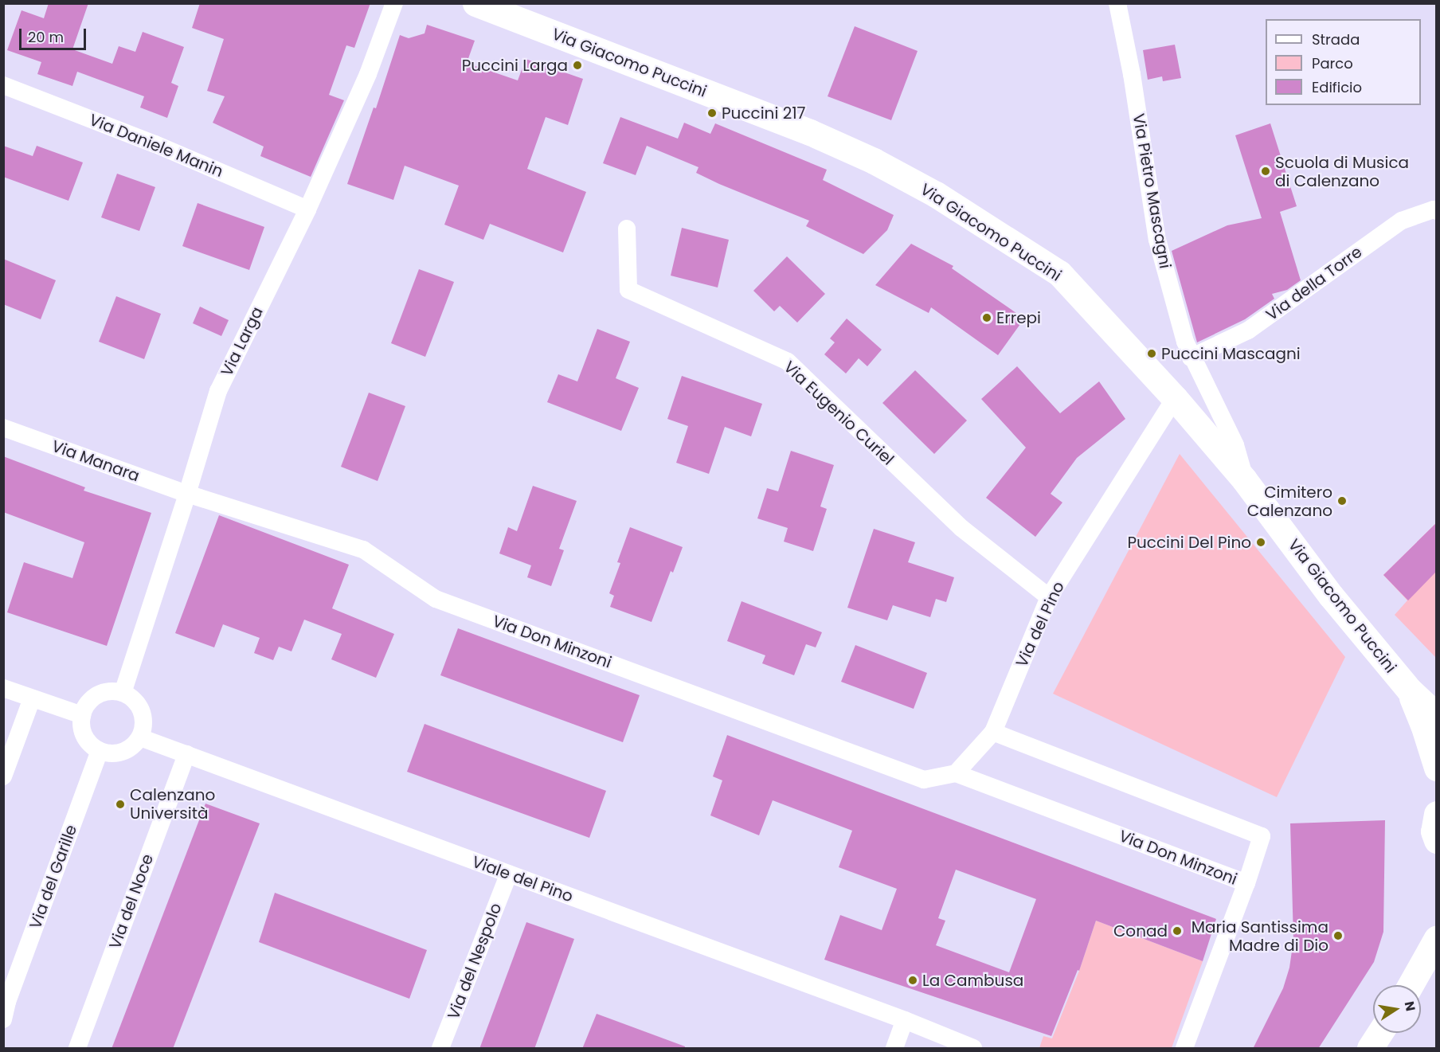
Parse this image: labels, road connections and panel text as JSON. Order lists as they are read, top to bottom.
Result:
{
  "streets": {
    "street": [
      "Via Giacomo Puccini",
      "Via Daniele Manin",
      "Via Pietro Mascagni",
      "Via della Torre",
      "Via Larga",
      "Via Eugenio Curiel",
      "Via Manara",
      "Via del Pino",
      "Via Don Minzoni",
      "Via del Garille",
      "Viale del Pino",
      "Via del Noce",
      "Via del Nespolo"
    ]
  },
  "crossings": [
    ["Via Giacomo Puccini", "Via Pietro Mascagni"],
    ["Via Giacomo Puccini", "Via del Pino"],
    ["Via Daniele Manin", "Via Larga"],
    ["Via Pietro Mascagni", "Via della Torre"],
    ["Via Larga", "Via Manara"],
    ["Via Larga", "Via Don Minzoni"],
    ["Via Larga", "Via del Garille"],
    ["Via Larga", "Viale del Pino"],
    ["Via Eugenio Curiel", "Via del Pino"],
    ["Via Manara", "Via Don Minzoni"],
    ["Via del Pino", "Via Don Minzoni"],
    ["Via del Garille", "Viale del Pino"],
    ["Viale del Pino", "Via del Noce"],
    ["Viale del Pino", "Via del Nespolo"]
  ],
  "places": [
    "Puccini Larga",
    "Puccini 217",
    "Scuola di Musica di Calenzano",
    "Errepi",
    "Puccini Mascagni",
    "Cimitero Calenzano",
    "Puccini Del Pino",
    "Calenzano Università",
    "Conad",
    "Maria Santissima Madre di Dio",
    "La Cambusa"
  ],
  "legend": ["Strada", "Parco", "Edificio"],
  "scale_bar": "20 m",
  "north": "right"
}
